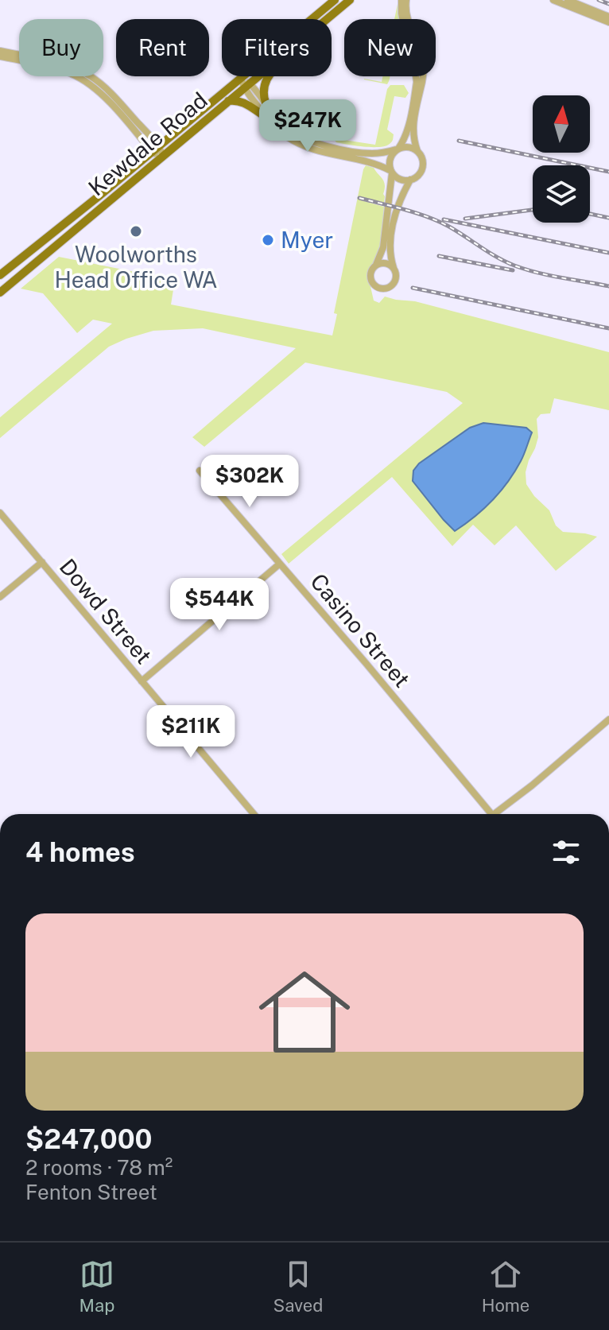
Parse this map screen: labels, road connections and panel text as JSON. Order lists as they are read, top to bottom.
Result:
{
  "streets": {
    "main road": ["Kewdale Road"],
    "street": ["Dowd Street", "Casino Street"]
  },
  "places": ["Woolworths Head Office WA", "Myer"],
  "north": "top",
  "page": {
    "chip": [
      "Buy",
      "Rent",
      "Filters",
      "New"
    ],
    "price": [
      "$247K",
      "$302K",
      "$544K",
      "$211K"
    ],
    "heading": "4 homes",
    "list": [
      {
        "name": "$247,000",
        "note": "2 rooms · 78 m² · Fenton Street"
      }
    ],
    "tabs": ["Map", "Saved", "Home"]
  }
}
